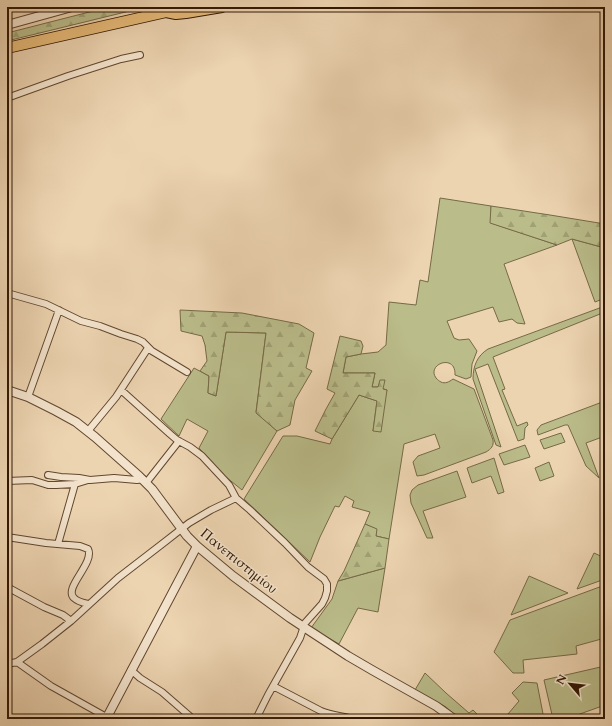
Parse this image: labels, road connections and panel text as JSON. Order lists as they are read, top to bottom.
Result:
{
  "streets": {
    "street": ["Πανεπιστημίου"]
  },
  "north": "top left"
}
